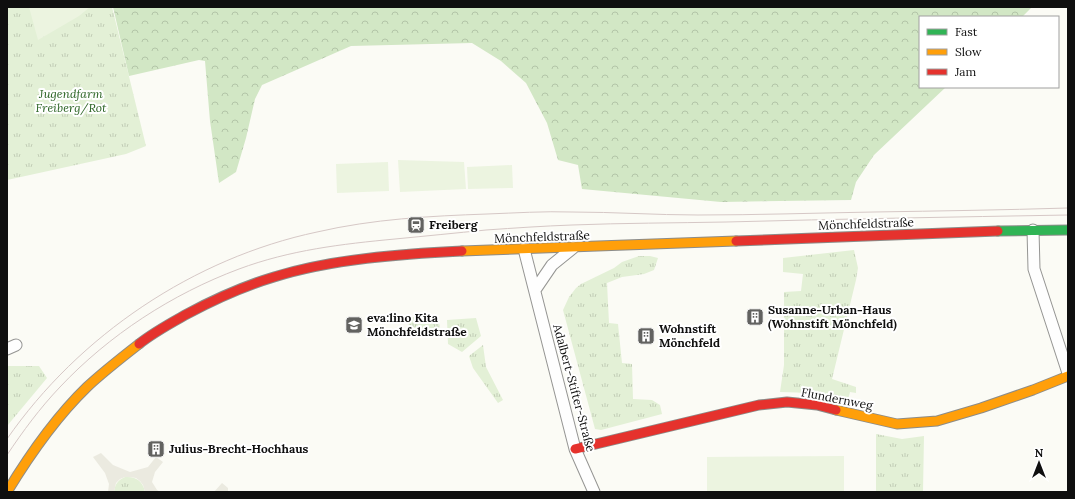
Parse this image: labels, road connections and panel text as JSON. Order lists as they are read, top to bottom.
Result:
{
  "streets": {
    "main road": ["Mönchfeldstraße", "Flundernweg"],
    "street": ["Adalbert-Stifter-Straße"]
  },
  "crossings": [
    ["Mönchfeldstraße", "Adalbert-Stifter-Straße"],
    ["Adalbert-Stifter-Straße", "Flundernweg"]
  ],
  "parks": ["Jugendfarm Freiberg/Rot"],
  "places": {
    "station": ["Freiberg"],
    "building": ["Susanne-Urban-Haus (Wohnstift Mönchfeld)", "Wohnstift Mönchfeld", "Julius-Brecht-Hochhaus"],
    "school or university": ["eva:lino Kita Mönchfeldstraße"]
  },
  "legend": ["Fast", "Slow", "Jam"],
  "north": "top"
}
